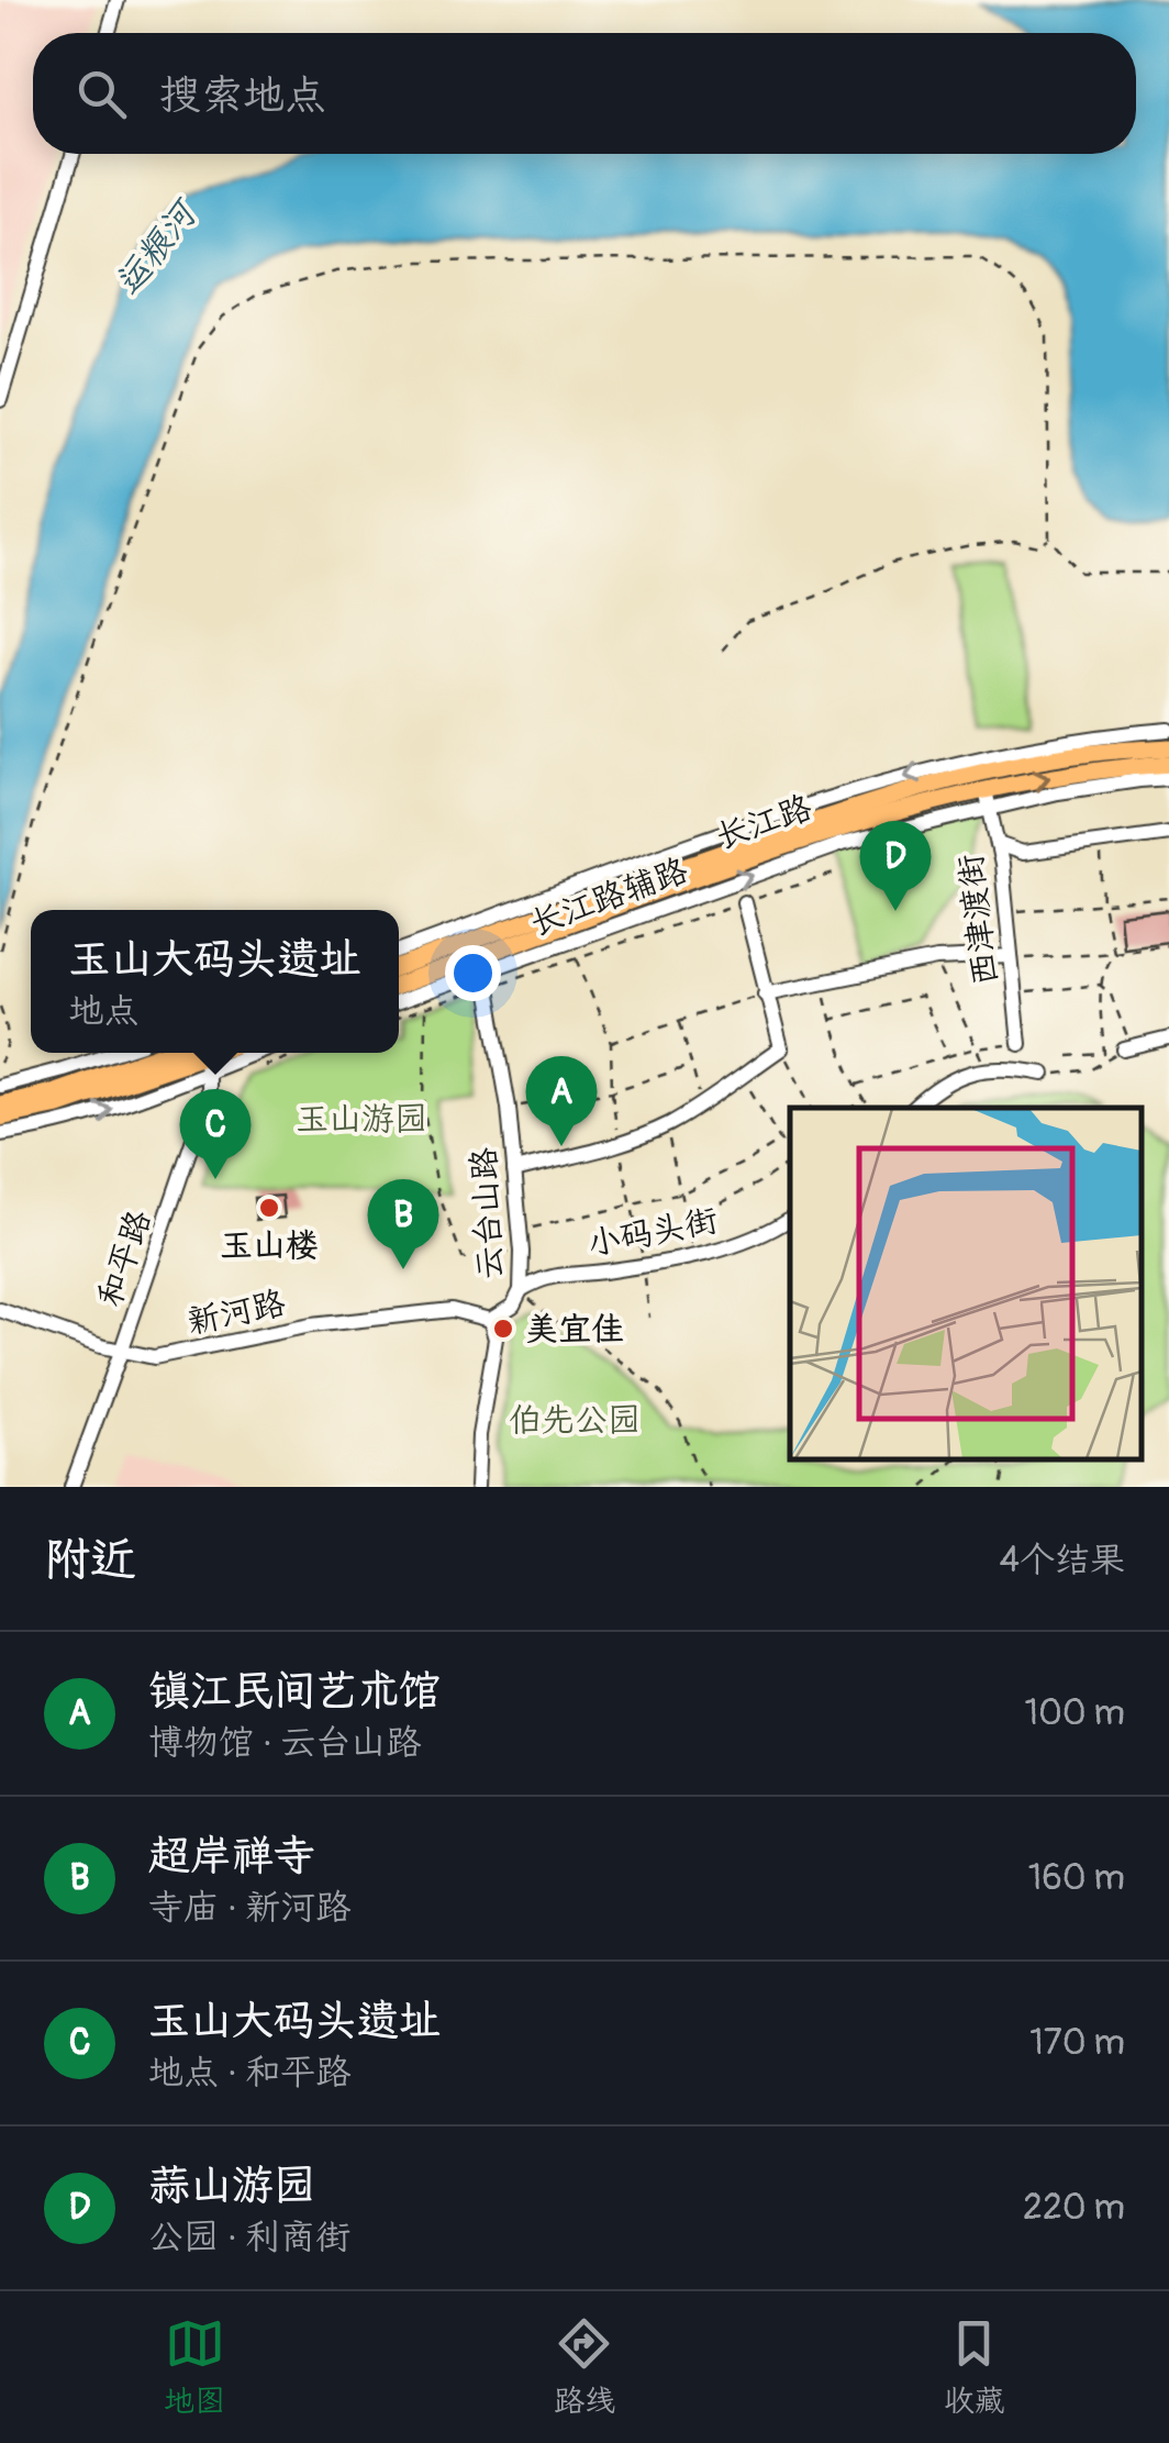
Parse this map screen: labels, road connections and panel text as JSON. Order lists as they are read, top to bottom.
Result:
{
  "streets": {
    "main road": ["长江路"],
    "street": [
      "长江路辅路",
      "西津渡街",
      "云台山路",
      "小码头街",
      "和平路",
      "新河路"
    ]
  },
  "crossings": [
    ["长江路", "长江路辅路"],
    ["长江路", "西津渡街"],
    ["长江路辅路", "西津渡街"],
    ["云台山路", "小码头街"],
    ["云台山路", "新河路"],
    ["和平路", "新河路"]
  ],
  "water": ["运粮河"],
  "parks": ["玉山游园", "伯先公园"],
  "places": ["玉山楼", "美宜佳"],
  "page": {
    "search": "搜索地点",
    "pins": [
      "D",
      "A",
      "C",
      "B"
    ],
    "popup": ["玉山大码头遗址", "地点"],
    "heading": ["附近", "4个结果"],
    "list": [
      {
        "mark": "A",
        "name": "镇江民间艺术馆",
        "note": "博物馆 · 云台山路",
        "value": "100 m"
      },
      {
        "mark": "B",
        "name": "超岸禅寺",
        "note": "寺庙 · 新河路",
        "value": "160 m"
      },
      {
        "mark": "C",
        "name": "玉山大码头遗址",
        "note": "地点 · 和平路",
        "value": "170 m"
      },
      {
        "mark": "D",
        "name": "蒜山游园",
        "note": "公园 · 利商街",
        "value": "220 m"
      }
    ],
    "nav": ["地图", "路线", "收藏"]
  }
}
